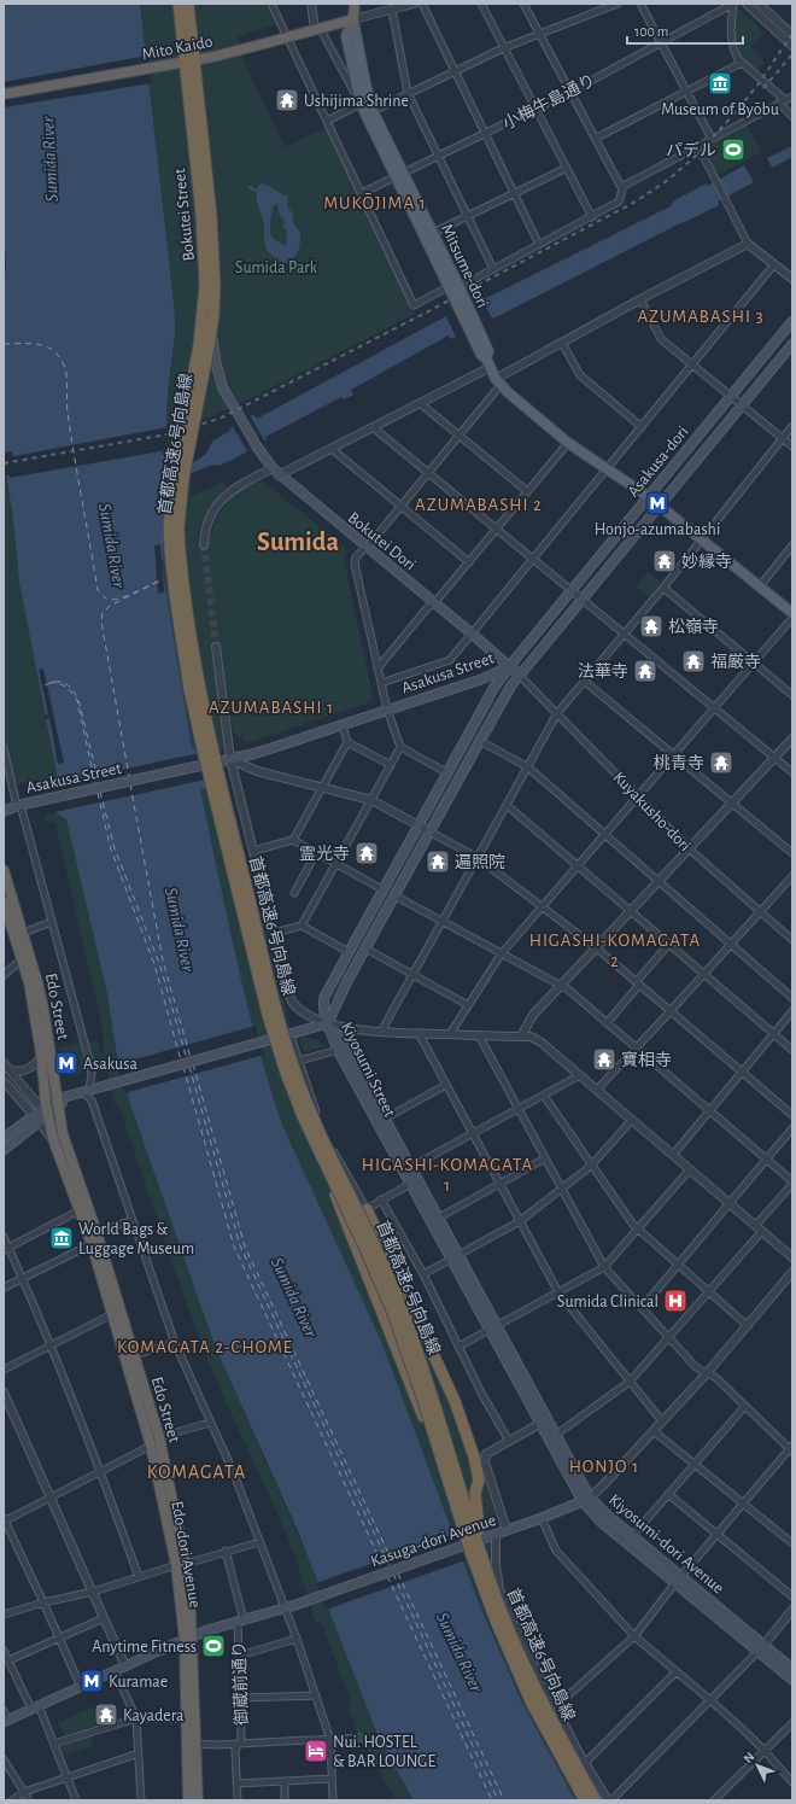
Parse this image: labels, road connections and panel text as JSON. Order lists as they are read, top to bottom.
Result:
{
  "streets": {
    "highway": [
      "Mito Kaido",
      "首都高速6号向島線",
      "Edo Street",
      "Edo-dori Avenue"
    ],
    "main road": [
      "Bokutei Street",
      "Mitsume-dori",
      "Asakusa-dori",
      "Bokutei Dori",
      "Asakusa Street",
      "Kiyosumi Street",
      "Kasuga-dori Avenue",
      "Kiyosumi-dori Avenue"
    ],
    "street": ["小梅牛島通り", "Kuyakusho-dori", "御蔵前通り"]
  },
  "crossings": [
    ["Mito Kaido", "Mitsume-dori"],
    ["小梅牛島通り", "Mitsume-dori"],
    ["Bokutei Street", "Bokutei Dori"],
    ["Mitsume-dori", "Asakusa-dori"],
    ["Asakusa-dori", "Bokutei Dori"],
    ["Asakusa-dori", "Asakusa Street"],
    ["Asakusa-dori", "Kuyakusho-dori"],
    ["Bokutei Dori", "Asakusa Street"],
    ["Bokutei Dori", "Kuyakusho-dori"],
    ["Asakusa Street", "Kuyakusho-dori"],
    ["Asakusa Street", "Kiyosumi Street"],
    ["Edo Street", "Edo-dori Avenue"],
    ["Kiyosumi Street", "Kasuga-dori Avenue"],
    ["Kiyosumi Street", "Kiyosumi-dori Avenue"],
    ["Kasuga-dori Avenue", "Kiyosumi-dori Avenue"],
    ["Kasuga-dori Avenue", "Edo-dori Avenue"],
    ["Kasuga-dori Avenue", "御蔵前通り"]
  ],
  "districts": [
    "MUKŌJIMA 1",
    "AZUMABASHI 3",
    "AZUMABASHI 2",
    "Sumida",
    "AZUMABASHI 1",
    "HIGASHI-KOMAGATA 2",
    "HIGASHI-KOMAGATA 1",
    "KOMAGATA 2-CHOME",
    "HONJO 1",
    "KOMAGATA"
  ],
  "water": ["Sumida River"],
  "parks": ["Sumida Park"],
  "places": {
    "museum": ["Museum of Byōbu", "World Bags & Luggage Museum"],
    "temple": [
      "Ushijima Shrine",
      "妙縁寺",
      "松嶺寺",
      "福厳寺",
      "法華寺",
      "桃青寺",
      "霊光寺",
      "遍照院",
      "寶相寺",
      "Kayadera"
    ],
    "sports": ["パデル", "Anytime Fitness"],
    "metro station": ["Honjo-azumabashi", "Asakusa", "Kuramae"],
    "hospital": ["Sumida Clinical"],
    "hotel": ["Nui. HOSTEL & BAR LOUNGE"]
  },
  "scale_bar": "100 m",
  "north": "top left"
}
